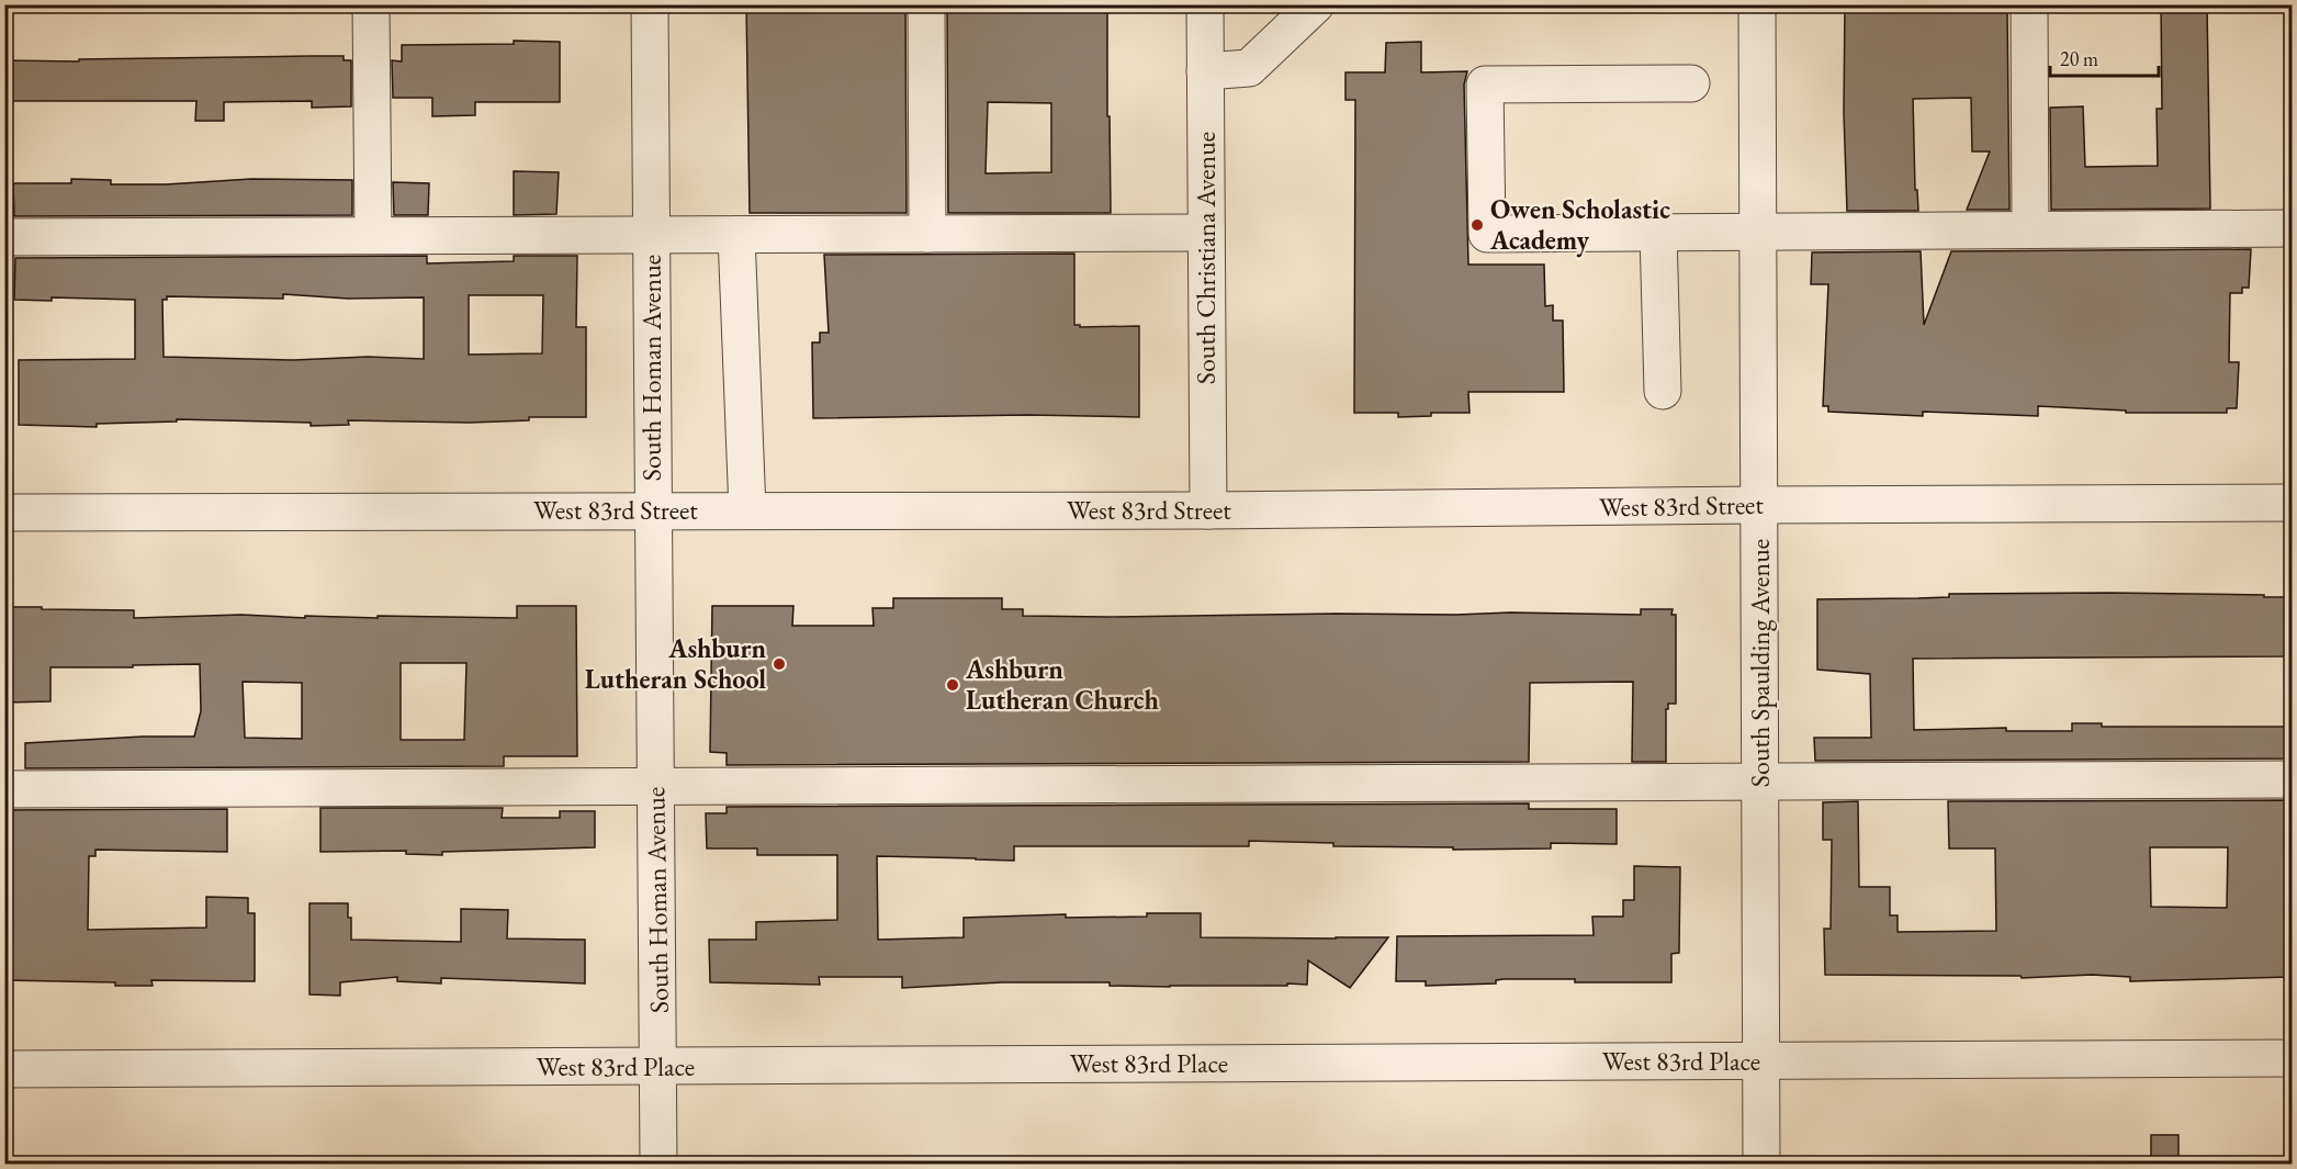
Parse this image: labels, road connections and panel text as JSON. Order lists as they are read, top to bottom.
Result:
{
  "streets": {
    "street": [
      "South Christiana Avenue",
      "South Homan Avenue",
      "West 83rd Street",
      "South Spaulding Avenue",
      "West 83rd Place"
    ]
  },
  "crossings": [
    ["South Christiana Avenue", "West 83rd Street"],
    ["South Homan Avenue", "West 83rd Street"],
    ["South Homan Avenue", "West 83rd Place"],
    ["West 83rd Street", "South Spaulding Avenue"],
    ["South Spaulding Avenue", "West 83rd Place"]
  ],
  "places": ["Owen Scholastic Academy", "Ashburn Lutheran School", "Ashburn Lutheran Church"],
  "scale_bar": "20 m"
}
